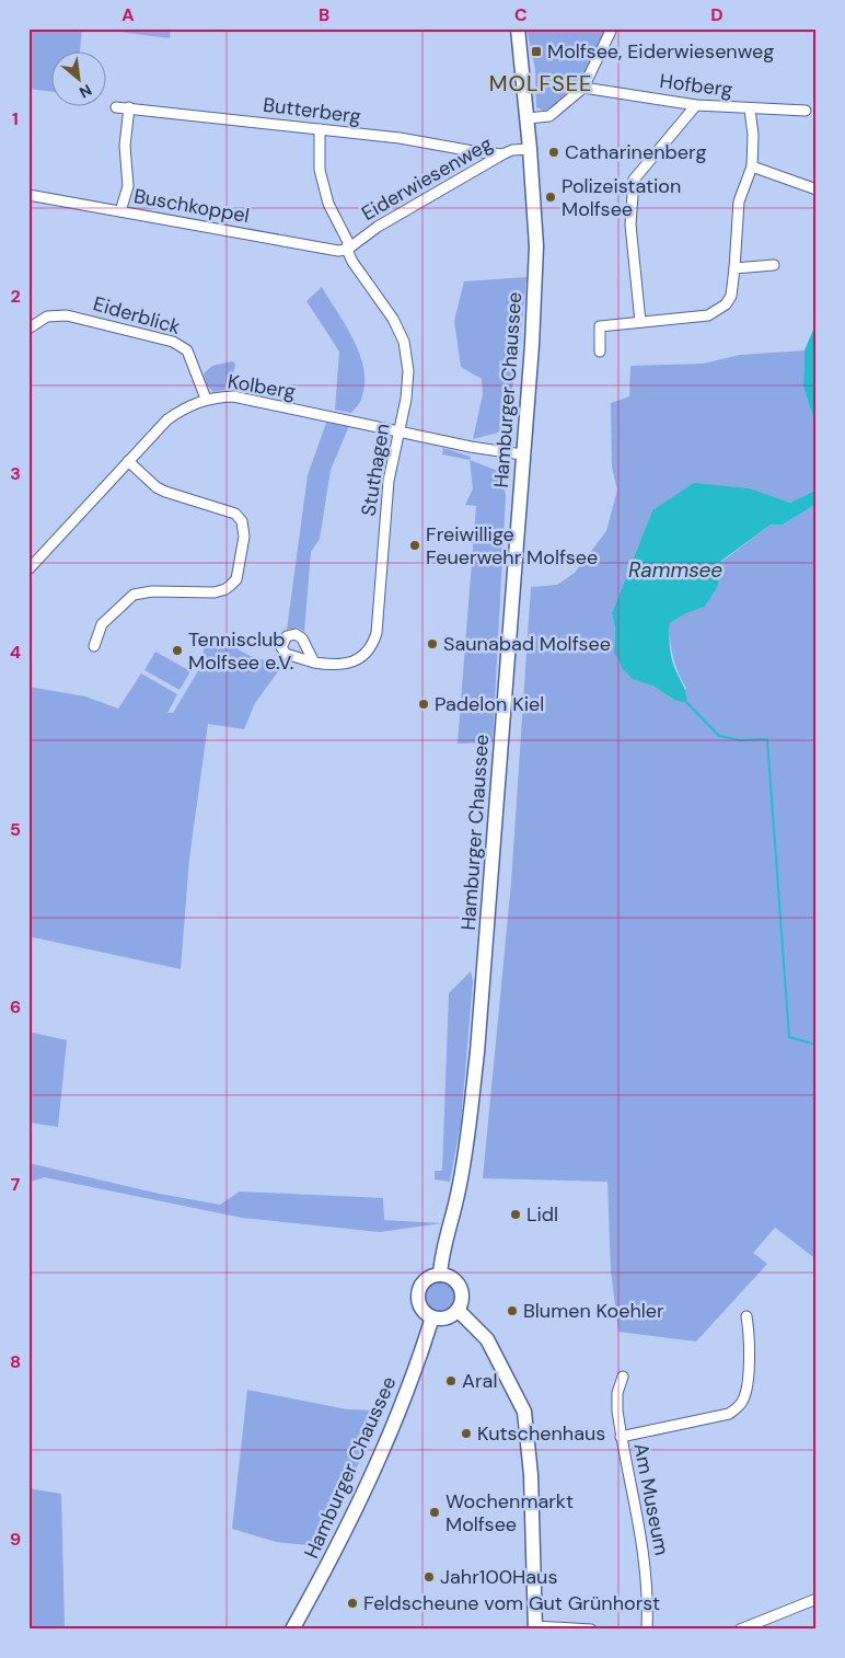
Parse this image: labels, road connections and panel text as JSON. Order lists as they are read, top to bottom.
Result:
{
  "streets": {
    "main road": ["Hamburger Chaussee"],
    "street": [
      "Hofberg",
      "Butterberg",
      "Eiderwiesenweg",
      "Buschkoppel",
      "Eiderblick",
      "Kolberg",
      "Stuthagen",
      "Am Museum"
    ]
  },
  "crossings": [
    ["Butterberg", "Eiderwiesenweg"],
    ["Butterberg", "Stuthagen"],
    ["Eiderwiesenweg", "Buschkoppel"],
    ["Eiderwiesenweg", "Hamburger Chaussee"],
    ["Eiderwiesenweg", "Stuthagen"],
    ["Buschkoppel", "Stuthagen"],
    ["Eiderblick", "Kolberg"],
    ["Kolberg", "Hamburger Chaussee"],
    ["Kolberg", "Stuthagen"]
  ],
  "districts": ["MOLFSEE"],
  "water": ["Rammsee"],
  "places": {
    "transit": ["Molfsee, Eiderwiesenweg"],
    "other": [
      "Catharinenberg",
      "Polizeistation Molfsee",
      "Freiwillige Feuerwehr Molfsee",
      "Saunabad Molfsee",
      "Tennisclub Molfsee e.V.",
      "Padelon Kiel",
      "Lidl",
      "Blumen Koehler",
      "Aral",
      "Kutschenhaus",
      "Wochenmarkt Molfsee",
      "Jahr100Haus",
      "Feldscheune vom Gut Grünhorst"
    ]
  },
  "north": "bottom right",
  "grid": {
    "columns": [
      "A",
      "B",
      "C",
      "D"
    ],
    "rows": [
      "1",
      "2",
      "3",
      "4",
      "5",
      "6",
      "7",
      "8",
      "9"
    ]
  }
}
